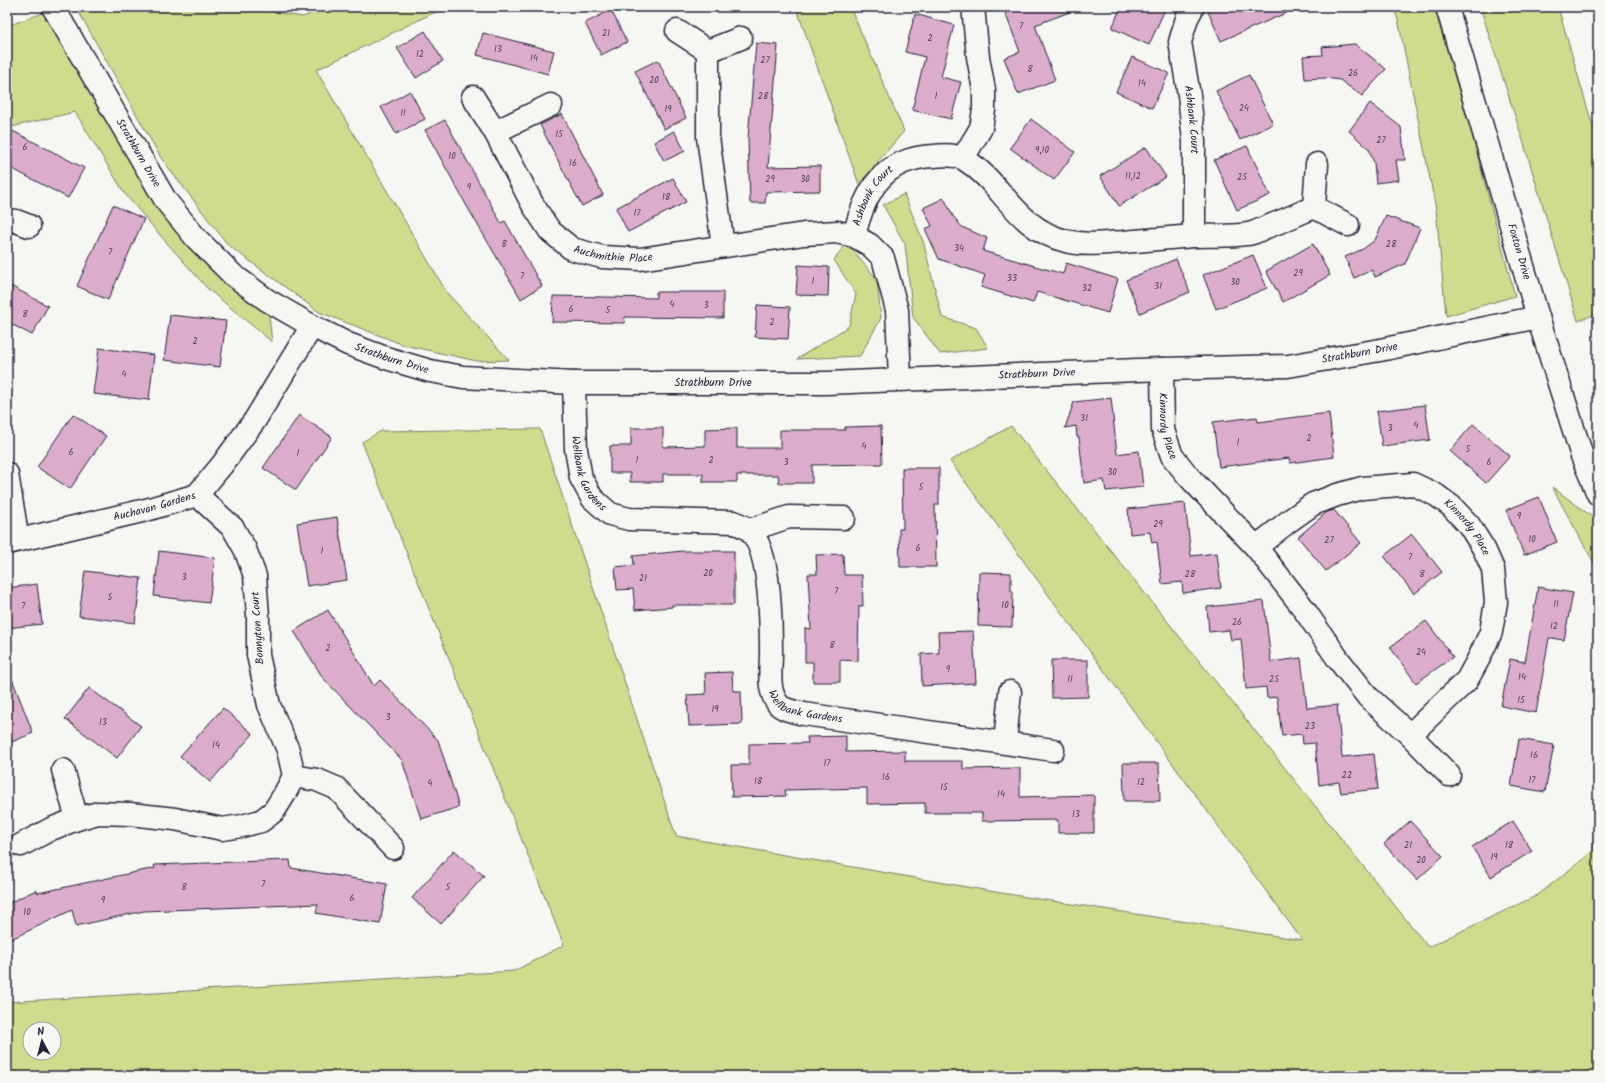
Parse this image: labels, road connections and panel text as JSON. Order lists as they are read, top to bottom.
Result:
{
  "streets": {
    "street": [
      "Ashbank Court",
      "Strathburn Drive",
      "Auchmithie Place",
      "Foxton Drive",
      "Kinnordy Place",
      "Wellbank Gardens",
      "Auchavan Gardens",
      "Bonnyton Court"
    ]
  },
  "crossings": [
    ["Ashbank Court", "Strathburn Drive"],
    ["Ashbank Court", "Auchmithie Place"],
    ["Strathburn Drive", "Foxton Drive"],
    ["Strathburn Drive", "Kinnordy Place"],
    ["Strathburn Drive", "Wellbank Gardens"],
    ["Strathburn Drive", "Auchavan Gardens"],
    ["Auchavan Gardens", "Bonnyton Court"]
  ],
  "house_numbers": [
    "7",
    "21",
    "2",
    "13",
    "12",
    "14",
    "27",
    "8",
    "26",
    "20",
    "14",
    "28",
    "1",
    "24",
    "19",
    "11",
    "15",
    "27",
    "6",
    "9,10",
    "10",
    "16",
    "11,12",
    "25",
    "29",
    "30",
    "9",
    "18",
    "17",
    "8",
    "28",
    "34",
    "7",
    "29",
    "7",
    "33",
    "1",
    "30",
    "31",
    "32",
    "4",
    "3",
    "6",
    "5",
    "8",
    "2",
    "2",
    "4",
    "31",
    "4",
    "3",
    "2",
    "1",
    "4",
    "5",
    "6",
    "1",
    "1",
    "2",
    "3",
    "6",
    "30",
    "5",
    "9",
    "29",
    "10",
    "27",
    "6",
    "1",
    "7",
    "20",
    "28",
    "8",
    "3",
    "21",
    "7",
    "5",
    "11",
    "10",
    "7",
    "26",
    "12",
    "8",
    "2",
    "24",
    "9",
    "14",
    "11",
    "25",
    "15",
    "19",
    "3",
    "13",
    "23",
    "14",
    "16",
    "17",
    "22",
    "16",
    "17",
    "18",
    "12",
    "4",
    "15",
    "14",
    "13",
    "21",
    "18",
    "19",
    "20",
    "7",
    "8",
    "5",
    "6",
    "9",
    "10"
  ],
  "north": "top"
}
